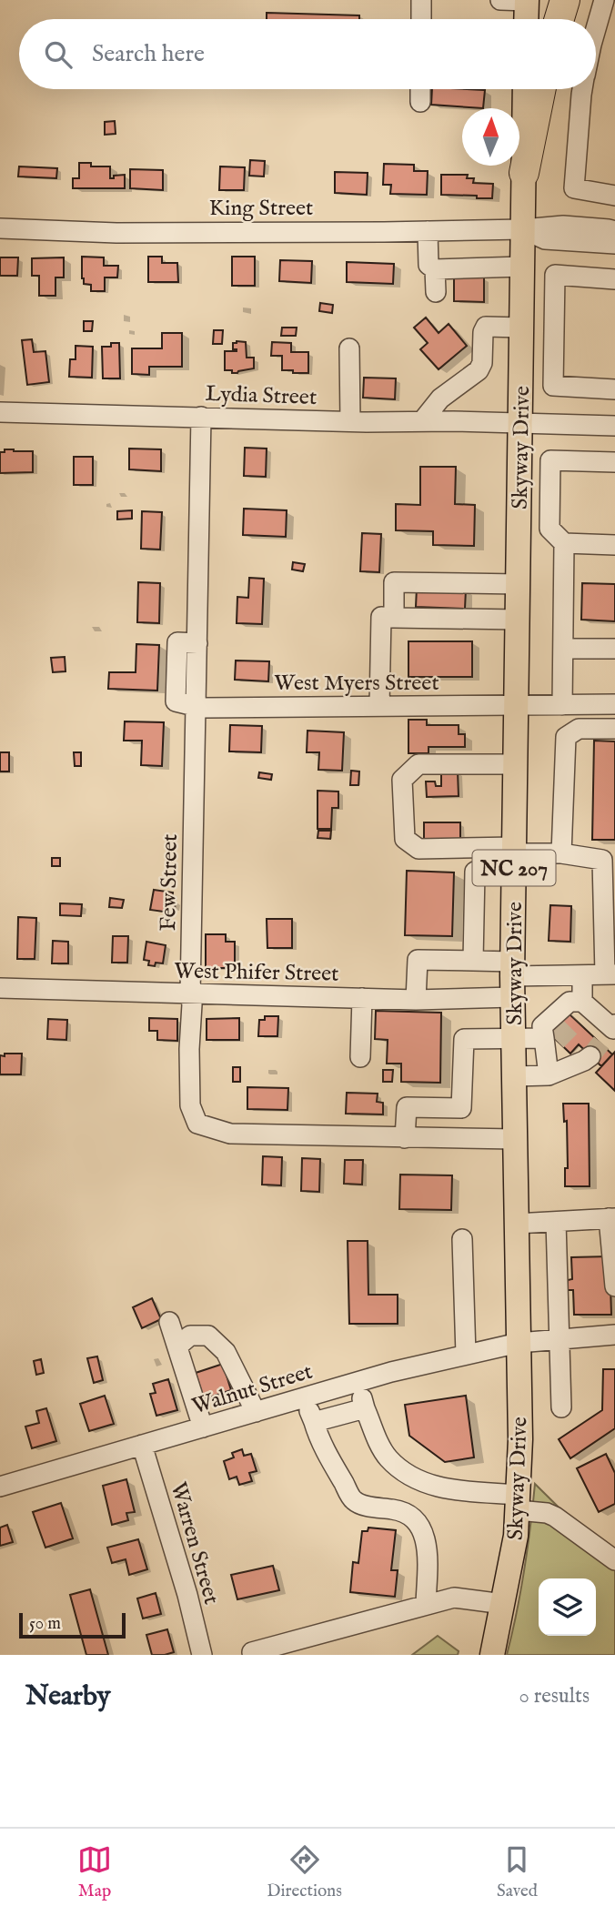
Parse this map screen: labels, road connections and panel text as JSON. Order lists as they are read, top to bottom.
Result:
{
  "streets": {
    "main road": ["Skyway Drive", "NC 207"],
    "street": [
      "King Street",
      "Lydia Street",
      "West Myers Street",
      "Few Street",
      "West Phifer Street",
      "Walnut Street",
      "Warren Street"
    ]
  },
  "crossings": [
    ["King Street", "Skyway Drive"],
    ["Lydia Street", "Skyway Drive"],
    ["Lydia Street", "Few Street"],
    ["Skyway Drive", "West Myers Street"],
    ["Skyway Drive", "West Phifer Street"],
    ["Skyway Drive", "Walnut Street"],
    ["West Myers Street", "Few Street"],
    ["Few Street", "West Phifer Street"],
    ["Walnut Street", "Warren Street"]
  ],
  "scale_bar": "50 m",
  "north": "top",
  "page": {
    "search": "Search here",
    "scale": "50 m",
    "heading": ["Nearby", "0 results"],
    "nav": ["Map", "Directions", "Saved"]
  }
}
